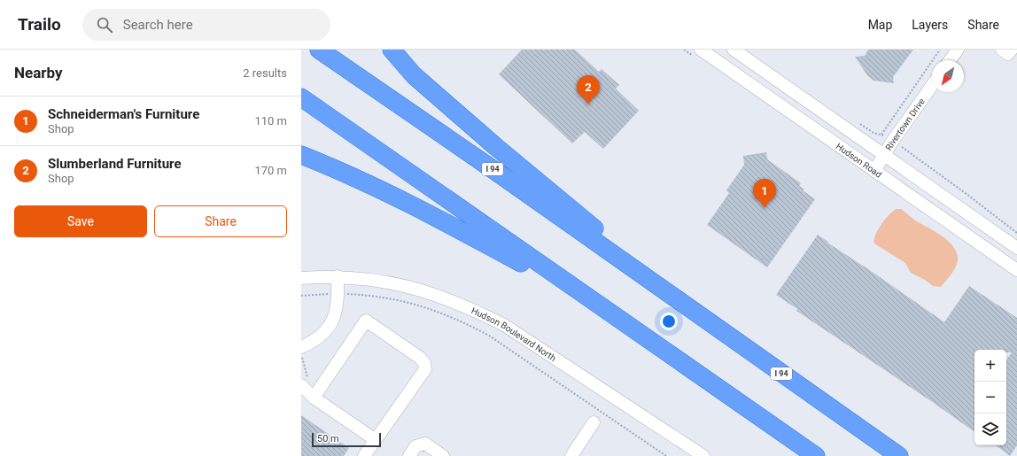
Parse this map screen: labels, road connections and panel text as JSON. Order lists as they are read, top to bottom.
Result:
{
  "streets": {
    "highway": ["I 94"],
    "street": ["Rivertown Drive", "Hudson Road", "Hudson Boulevard North"]
  },
  "crossings": [
    ["Rivertown Drive", "Hudson Road"]
  ],
  "scale_bar": "50 m",
  "north": "bottom left",
  "page": {
    "header": "Trailo",
    "search": "Search here",
    "nav": ["Map", "Layers", "Share"],
    "heading": ["Nearby", "2 results"],
    "pins": ["2", "1"],
    "list": [
      {
        "mark": "1",
        "name": "Schneiderman's Furniture",
        "note": "Shop",
        "value": "110 m"
      },
      {
        "mark": "2",
        "name": "Slumberland Furniture",
        "note": "Shop",
        "value": "170 m"
      }
    ],
    "buttons": ["Save", "Share"],
    "map_buttons": ["+", "−"],
    "scale": "50 m"
  }
}
